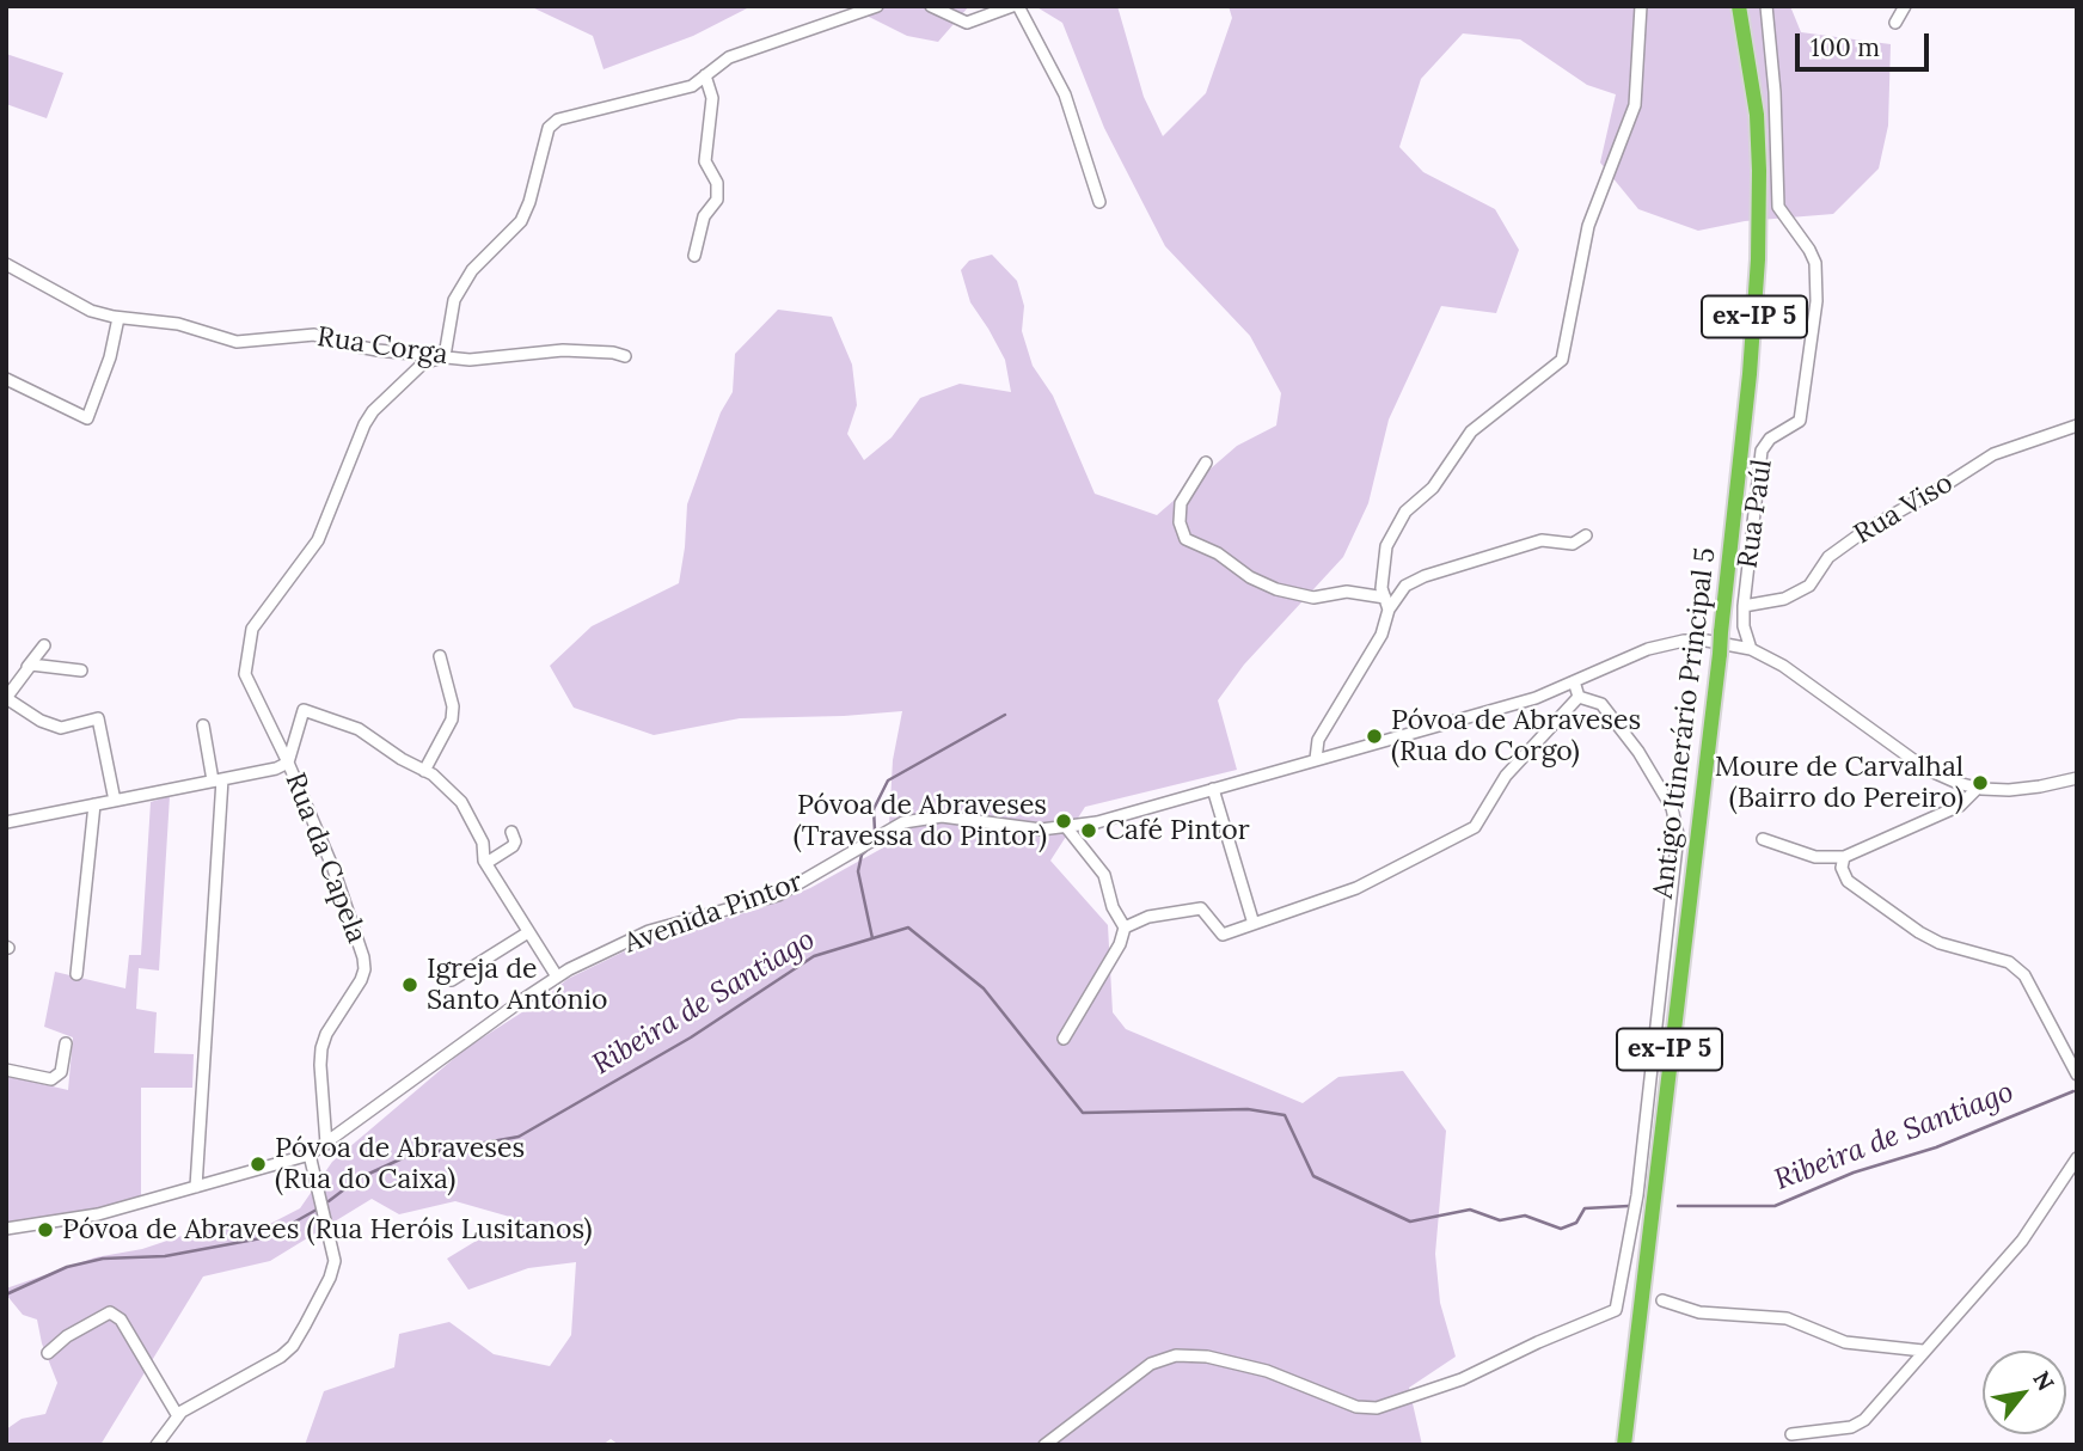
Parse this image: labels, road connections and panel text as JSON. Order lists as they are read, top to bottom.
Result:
{
  "streets": {
    "highway": ["ex-IP 5", "Antigo Itinerário Principal 5"],
    "street": [
      "Rua Corga",
      "Rua Viso",
      "Rua Paúl",
      "Rua da Capela",
      "Avenida Pintor"
    ]
  },
  "crossings": [
    ["Rua Corga", "Rua da Capela"],
    ["Rua Viso", "Rua Paúl"],
    ["Rua Paúl", "Avenida Pintor"],
    ["Rua da Capela", "Avenida Pintor"]
  ],
  "water": ["Ribeira de Santiago"],
  "places": [
    "Póvoa de Abraveses (Rua do Corgo)",
    "Moure de Carvalhal (Bairro do Pereiro)",
    "Póvoa de Abraveses (Travessa do Pintor)",
    "Café Pintor",
    "Igreja de Santo António",
    "Póvoa de Abraveses (Rua do Caixa)",
    "Póvoa de Abravees (Rua Heróis Lusitanos)"
  ],
  "scale_bar": "100 m",
  "north": "top right"
}
